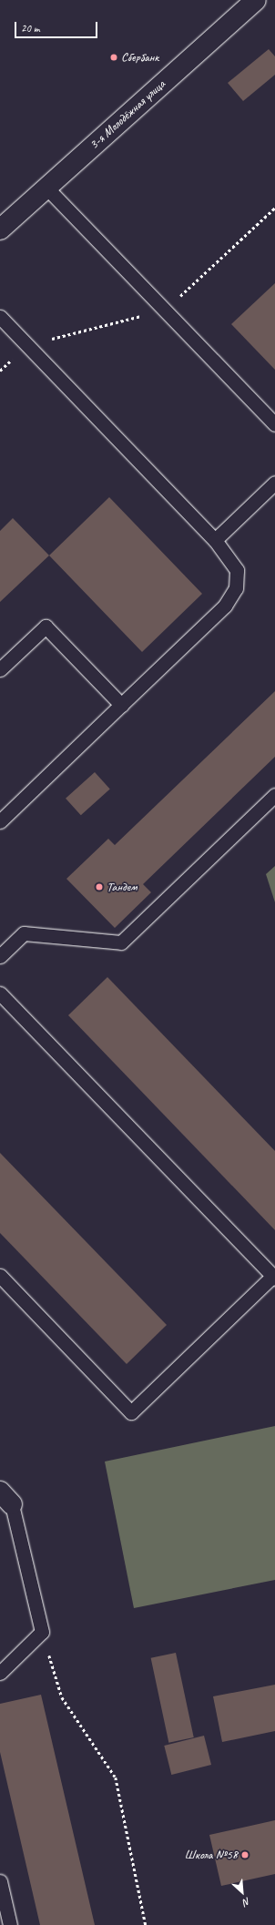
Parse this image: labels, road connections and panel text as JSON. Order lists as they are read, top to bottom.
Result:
{
  "streets": {
    "main road": ["3-я Молодёжная улица"]
  },
  "places": ["Сбербанк", "Тандем", "Школа №58"],
  "scale_bar": "20 m",
  "north": "bottom right"
}
